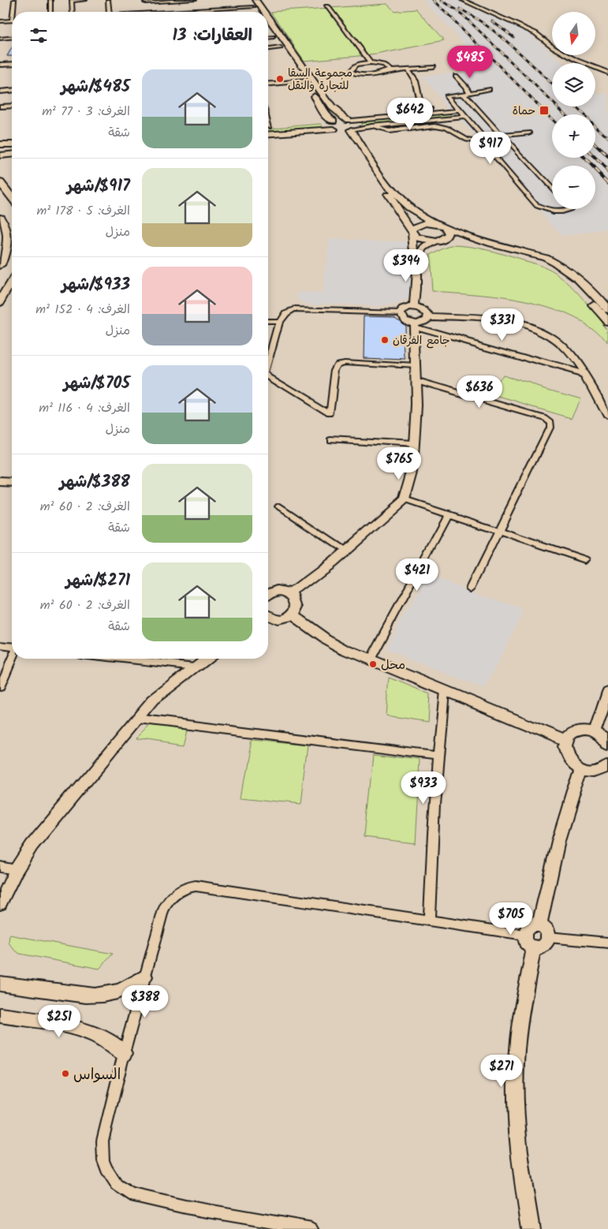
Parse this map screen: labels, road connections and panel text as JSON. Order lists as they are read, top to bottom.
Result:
{
  "places": {
    "other": [
      "مجموعة السقا للتجارة والنقل",
      "جامع الفرقان",
      "محل",
      "السواس"
    ],
    "transit": ["حماة"]
  },
  "north": "bottom",
  "page": {
    "map_buttons": ["+", "−"],
    "heading": "العقارات: 13",
    "price": [
      "$485",
      "$642",
      "$917",
      "$394",
      "$331",
      "$636",
      "$765",
      "$421",
      "$933",
      "$705",
      "$388",
      "$251",
      "$271"
    ],
    "list": [
      {
        "name": "$485/شهر",
        "note": "الغرف: 3 · 77 m² · شقة"
      },
      {
        "name": "$917/شهر",
        "note": "الغرف: 5 · 178 m² · منزل"
      },
      {
        "name": "$933/شهر",
        "note": "الغرف: 4 · 152 m² · منزل"
      },
      {
        "name": "$705/شهر",
        "note": "الغرف: 4 · 116 m² · منزل"
      },
      {
        "name": "$388/شهر",
        "note": "الغرف: 2 · 60 m² · شقة"
      },
      {
        "name": "$271/شهر",
        "note": "الغرف: 2 · 60 m² · شقة"
      }
    ]
  }
}
